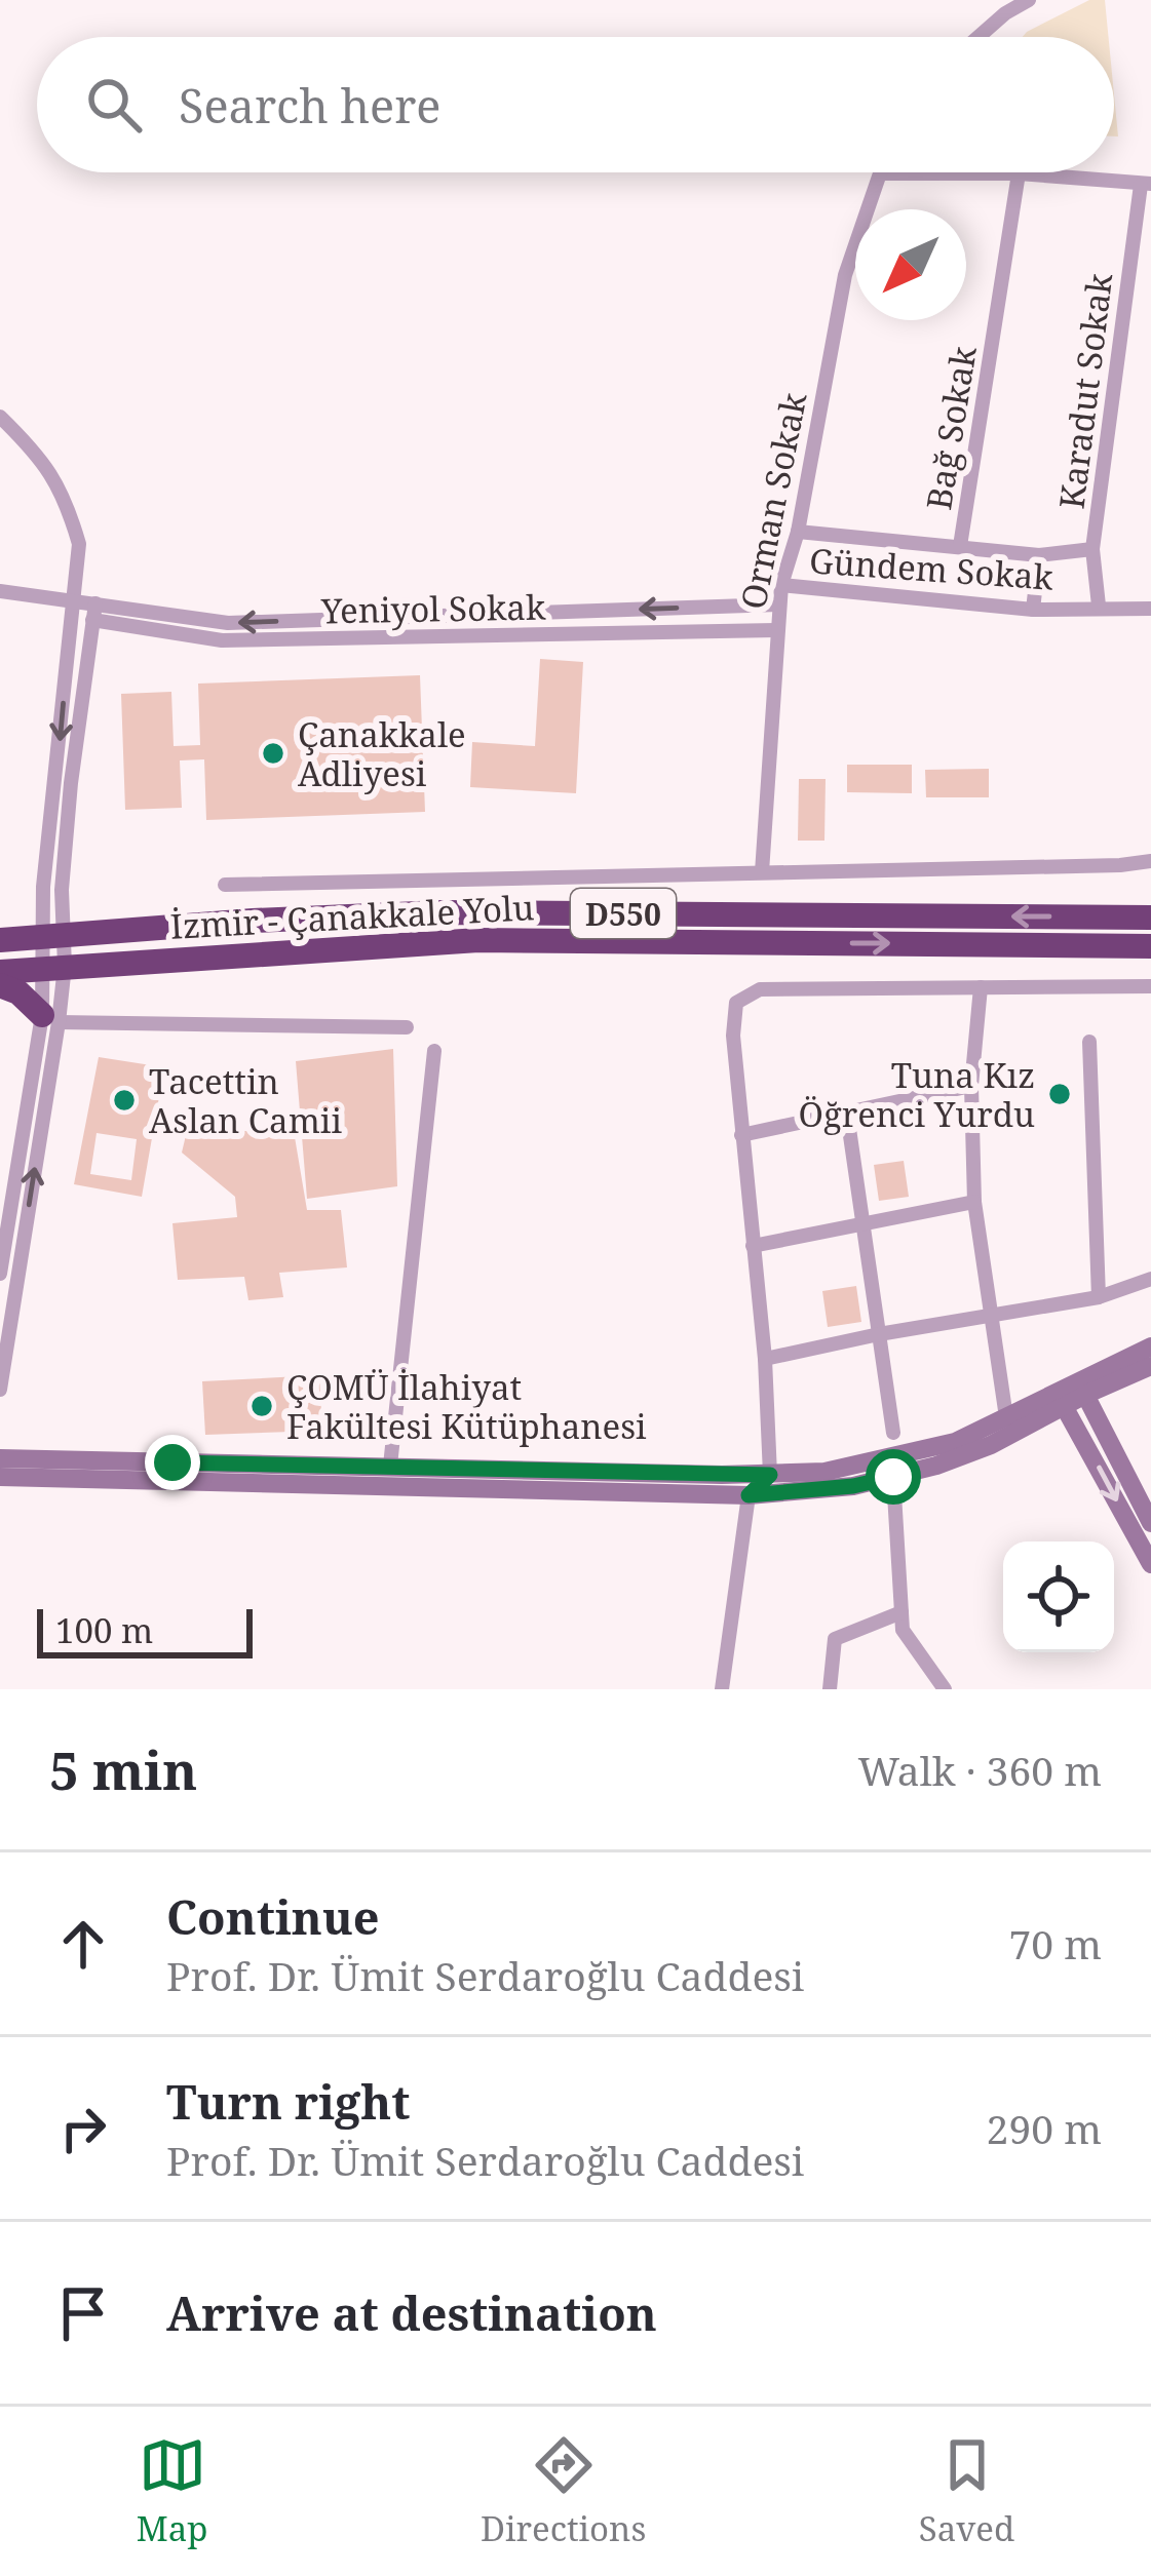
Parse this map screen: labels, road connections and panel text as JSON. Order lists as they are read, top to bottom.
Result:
{
  "streets": {
    "highway": ["D550", "İzmir - Çanakkale Yolu"],
    "street": [
      "Karadut Sokak",
      "Bağ Sokak",
      "Orman Sokak",
      "Gündem Sokak",
      "Yeniyol Sokak"
    ]
  },
  "crossings": [
    ["Karadut Sokak", "Gündem Sokak"],
    ["Orman Sokak", "Gündem Sokak"],
    ["Orman Sokak", "Yeniyol Sokak"]
  ],
  "places": [
    "Çanakkale Adliyesi",
    "Tuna Kız Öğrenci Yurdu",
    "Tacettin Aslan Camii",
    "ÇOMÜ İlahiyat Fakültesi Kütüphanesi"
  ],
  "scale_bar": "100 m",
  "north": "bottom left",
  "page": {
    "search": "Search here",
    "scale": "100 m",
    "heading": ["5 min", "Walk · 360 m"],
    "list": [
      ["Continue", "Prof. Dr. Ümit Serdaroğlu Caddesi", "70 m"],
      ["Turn right", "Prof. Dr. Ümit Serdaroğlu Caddesi", "290 m"],
      "Arrive at destination"
    ],
    "nav": ["Map", "Directions", "Saved"]
  }
}
